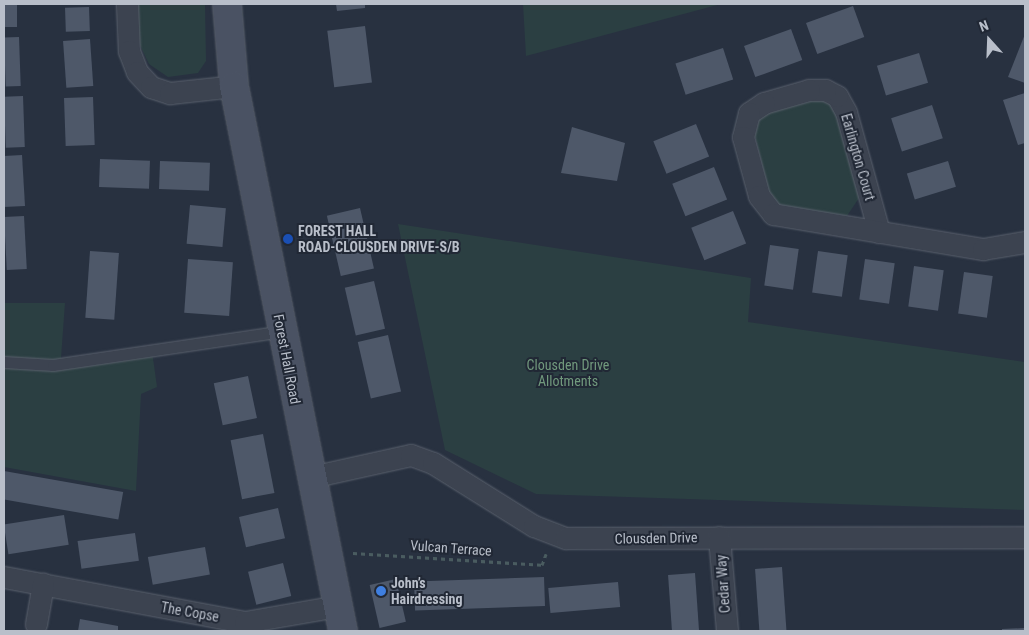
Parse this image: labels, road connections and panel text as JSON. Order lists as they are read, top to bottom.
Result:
{
  "streets": {
    "main road": ["Forest Hall Road"],
    "street": [
      "Earlington Court",
      "Clousden Drive",
      "Cedar Way",
      "The Copse"
    ],
    "path": ["Vulcan Terrace"]
  },
  "crossings": [
    ["Forest Hall Road", "Clousden Drive"],
    ["Forest Hall Road", "Vulcan Terrace"],
    ["Forest Hall Road", "The Copse"],
    ["Clousden Drive", "Vulcan Terrace"],
    ["Clousden Drive", "Cedar Way"]
  ],
  "parks": ["Clousden Drive Allotments"],
  "places": ["FOREST HALL ROAD-CLOUSDEN DRIVE-S/B", "John’s Hairdressing"],
  "north": "top"
}
